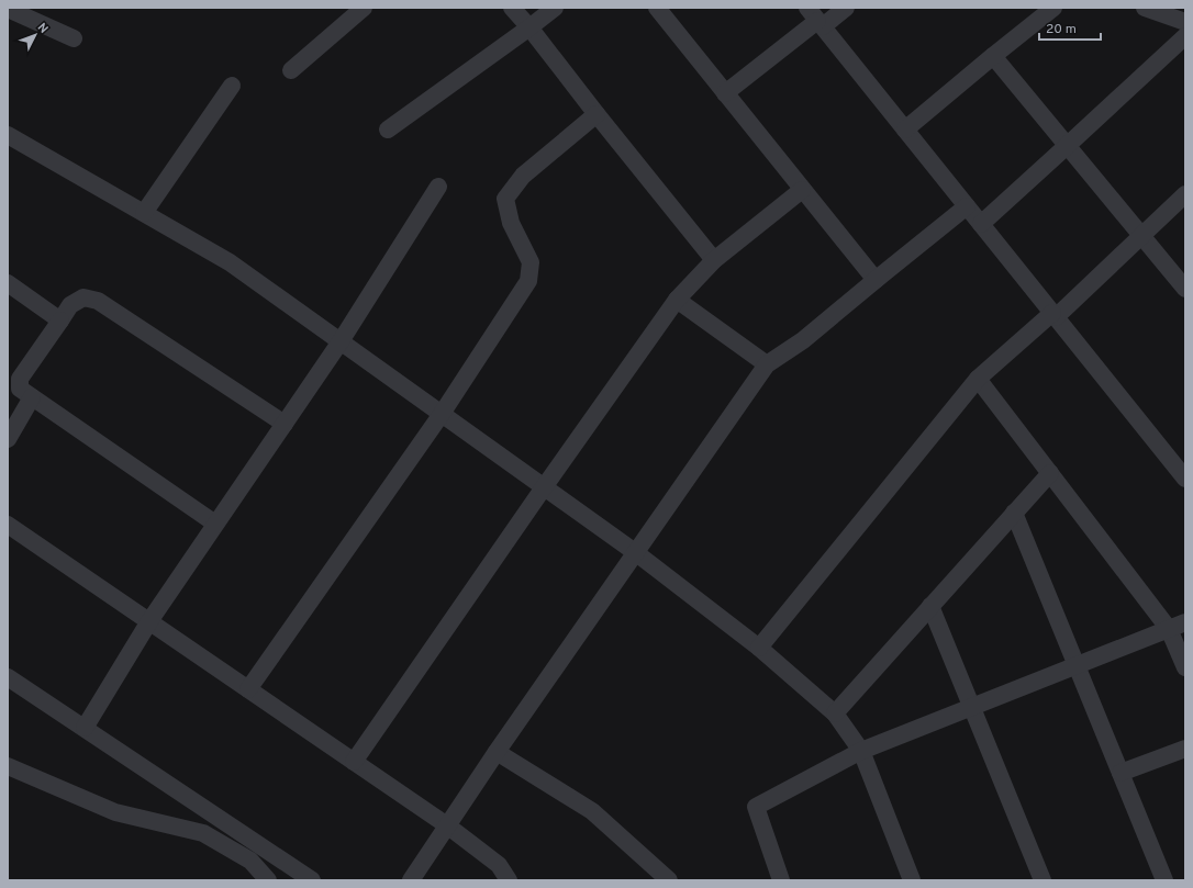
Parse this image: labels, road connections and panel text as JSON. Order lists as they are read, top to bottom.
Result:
{
  "scale_bar": "20 m",
  "north": "top right"
}
